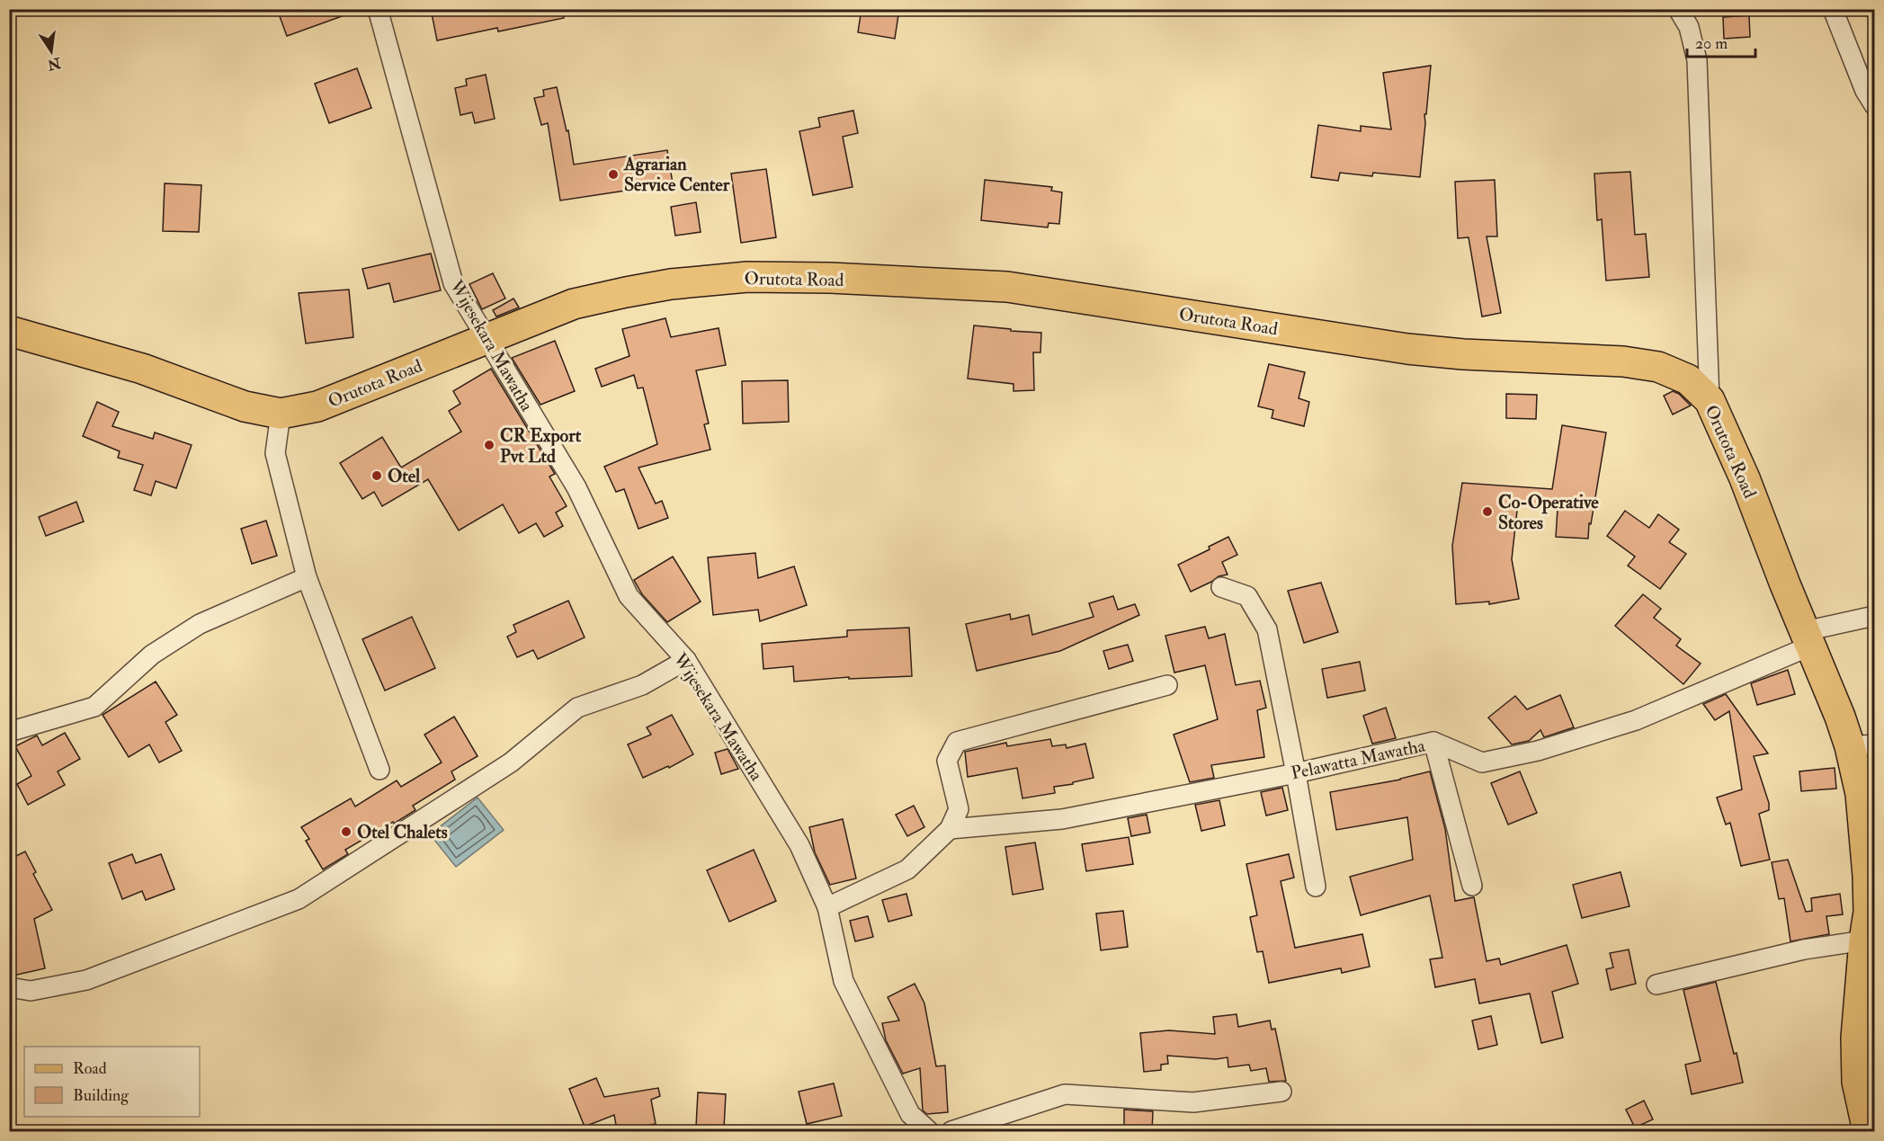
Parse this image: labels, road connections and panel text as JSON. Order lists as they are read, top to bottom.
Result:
{
  "streets": {
    "main road": ["Orutota Road"],
    "street": ["Wijesekara Mawatha", "Pelawatta Mawatha"]
  },
  "crossings": [
    ["Orutota Road", "Wijesekara Mawatha"],
    ["Orutota Road", "Pelawatta Mawatha"]
  ],
  "places": [
    "Agrarian Service Center",
    "CR Export Pvt Ltd",
    "Otel",
    "Co-Operative Stores",
    "Otel Chalets"
  ],
  "legend": ["Road", "Building"],
  "scale_bar": "20 m",
  "north": "bottom"
}
